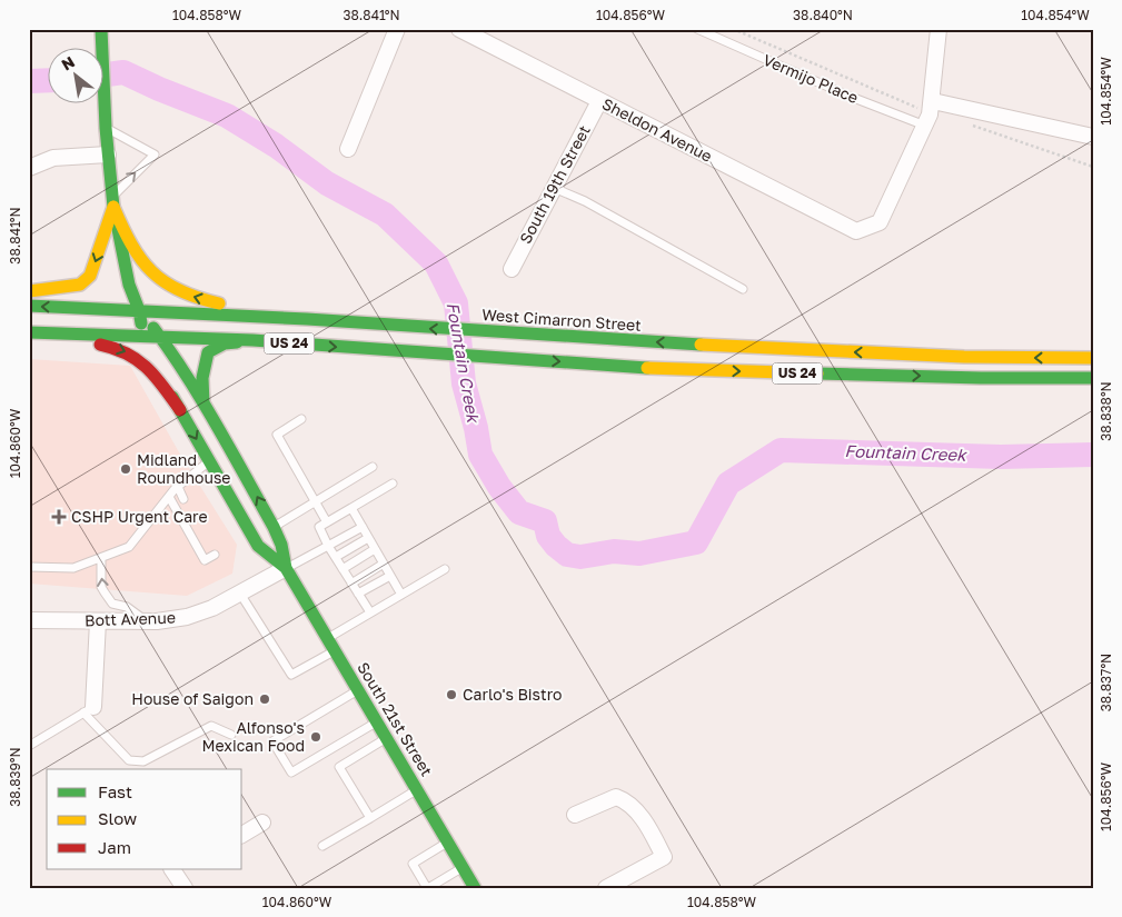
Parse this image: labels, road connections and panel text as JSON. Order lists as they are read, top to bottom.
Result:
{
  "streets": {
    "main road": ["West Cimarron Street", "US 24", "South 21st Street"],
    "street": [
      "Vermijo Place",
      "Sheldon Avenue",
      "South 19th Street",
      "Bott Avenue"
    ]
  },
  "crossings": [
    ["Vermijo Place", "Sheldon Avenue"],
    ["Sheldon Avenue", "South 19th Street"],
    ["West Cimarron Street", "South 21st Street"],
    ["US 24", "South 21st Street"],
    ["Bott Avenue", "South 21st Street"]
  ],
  "water": ["Fountain Creek"],
  "places": {
    "other": [
      "Midland Roundhouse",
      "Carlo's Bistro",
      "House of Saigon",
      "Alfonso's Mexican Food"
    ],
    "health": ["CSHP Urgent Care"]
  },
  "legend": ["Fast", "Slow", "Jam"],
  "north": "top left",
  "coordinates": [
    "104.858°W",
    "38.841°N",
    "104.856°W",
    "38.840°N",
    "104.854°W",
    "38.838°N",
    "104.860°W",
    "38.837°N",
    "38.839°N"
  ]
}
